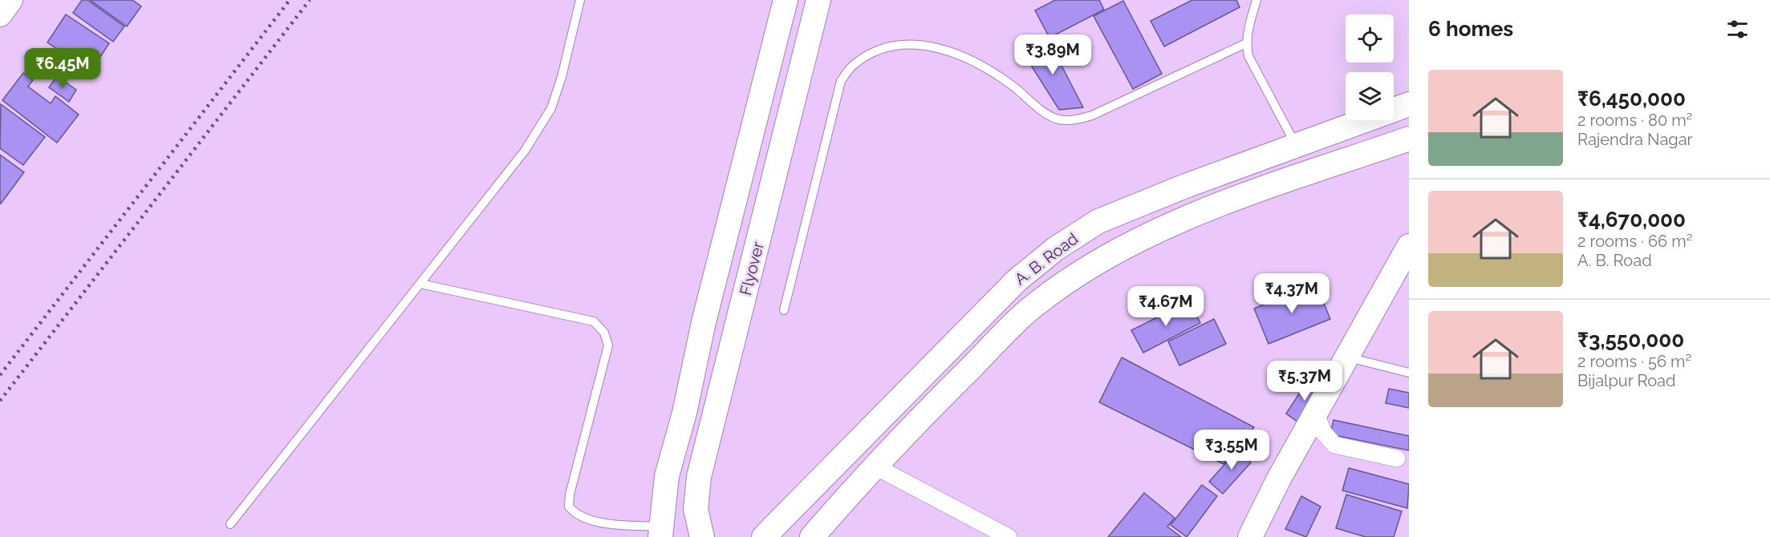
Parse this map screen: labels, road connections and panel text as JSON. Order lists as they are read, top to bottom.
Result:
{
  "streets": {
    "main road": ["A. B. Road", "Flyover"]
  },
  "page": {
    "heading": "6 homes",
    "price": [
      "₹3.89M",
      "₹6.45M",
      "₹4.37M",
      "₹4.67M",
      "₹5.37M",
      "₹3.55M"
    ],
    "list": [
      {
        "name": "₹6,450,000",
        "note": "2 rooms · 80 m² · Rajendra Nagar"
      },
      {
        "name": "₹4,670,000",
        "note": "2 rooms · 66 m² · A. B. Road"
      },
      {
        "name": "₹3,550,000",
        "note": "2 rooms · 56 m² · Bijalpur Road"
      }
    ]
  }
}
